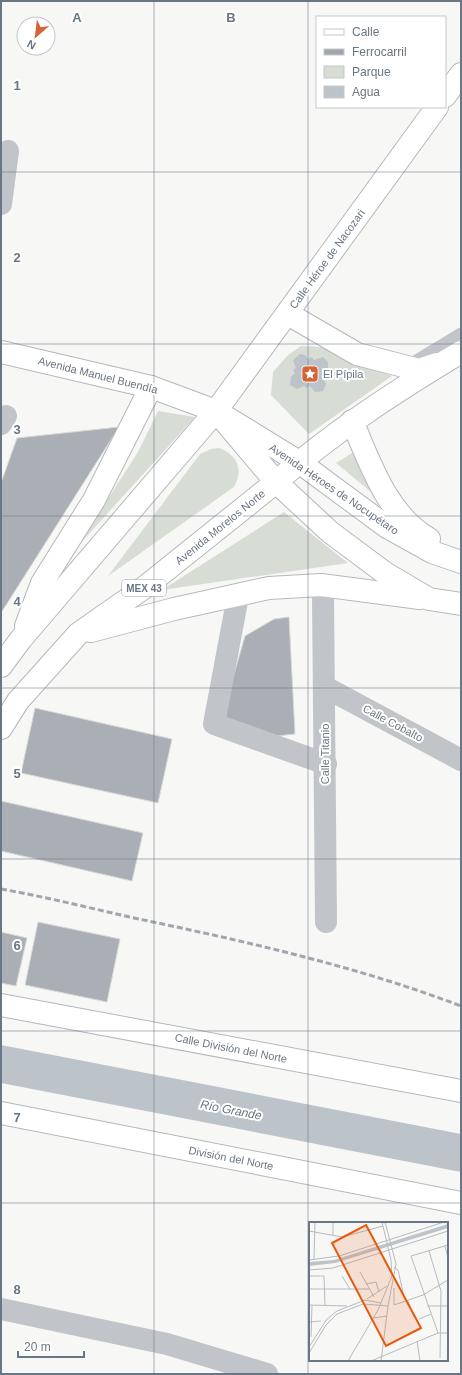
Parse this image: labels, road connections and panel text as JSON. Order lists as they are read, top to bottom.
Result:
{
  "streets": {
    "main road": [
      "Calle Héroe de Nacozari",
      "Avenida Manuel Buendía",
      "Avenida Héroes de Nocupétaro",
      "Avenida Morelos Norte",
      "MEX 43",
      "Calle División del Norte",
      "División del Norte"
    ],
    "street": ["Calle Cobalto", "Calle Titanio"]
  },
  "crossings": [
    ["Calle Héroe de Nacozari", "Avenida Manuel Buendía"],
    ["Calle Héroe de Nacozari", "Avenida Héroes de Nocupétaro"],
    ["Avenida Manuel Buendía", "Avenida Héroes de Nocupétaro"],
    ["Avenida Héroes de Nocupétaro", "Avenida Morelos Norte"],
    ["Calle Cobalto", "Calle Titanio"]
  ],
  "water": ["Río Grande"],
  "places": {
    "place": ["El Pípila"]
  },
  "legend": [
    "Calle",
    "Ferrocarril",
    "Parque",
    "Agua"
  ],
  "scale_bar": "20 m",
  "north": "bottom left",
  "grid": {
    "columns": ["A", "B"],
    "rows": [
      "1",
      "2",
      "3",
      "4",
      "5",
      "6",
      "7",
      "8"
    ]
  }
}
